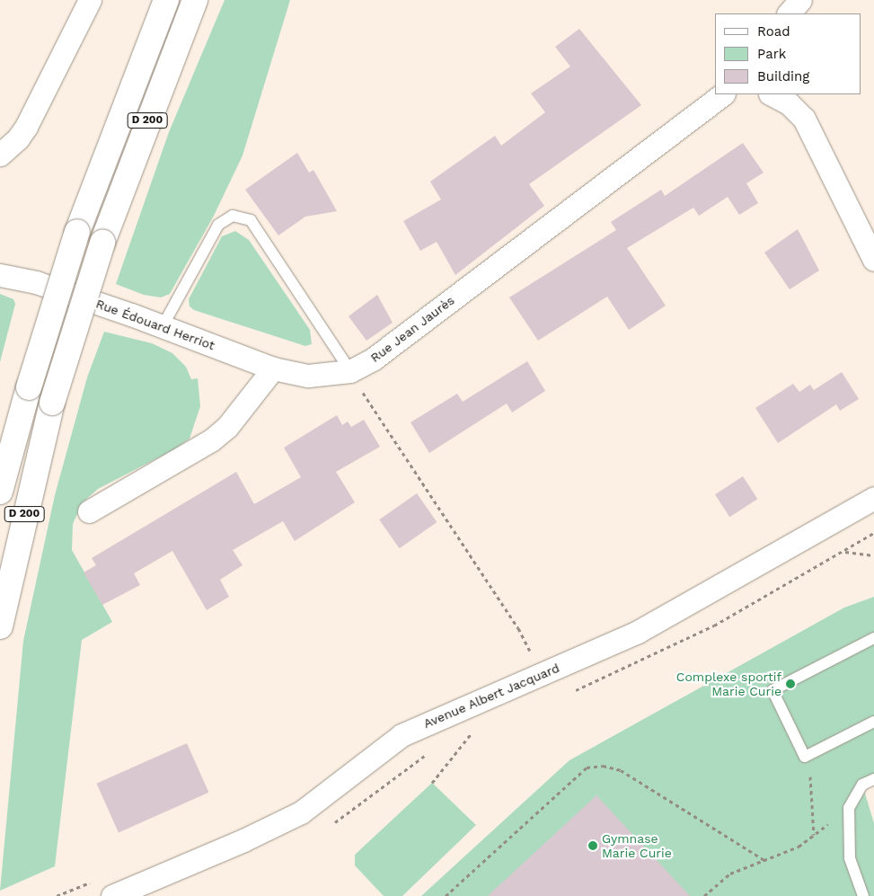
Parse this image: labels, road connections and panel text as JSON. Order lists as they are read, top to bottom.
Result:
{
  "streets": {
    "main road": ["D 200"],
    "street": ["Rue Édouard Herriot", "Rue Jean Jaurès", "Avenue Albert Jacquard"]
  },
  "crossings": [
    ["Rue Édouard Herriot", "Rue Jean Jaurès"]
  ],
  "places": ["Complexe sportif Marie Curie", "Gymnase Marie Curie"],
  "legend": ["Road", "Park", "Building"]
}
